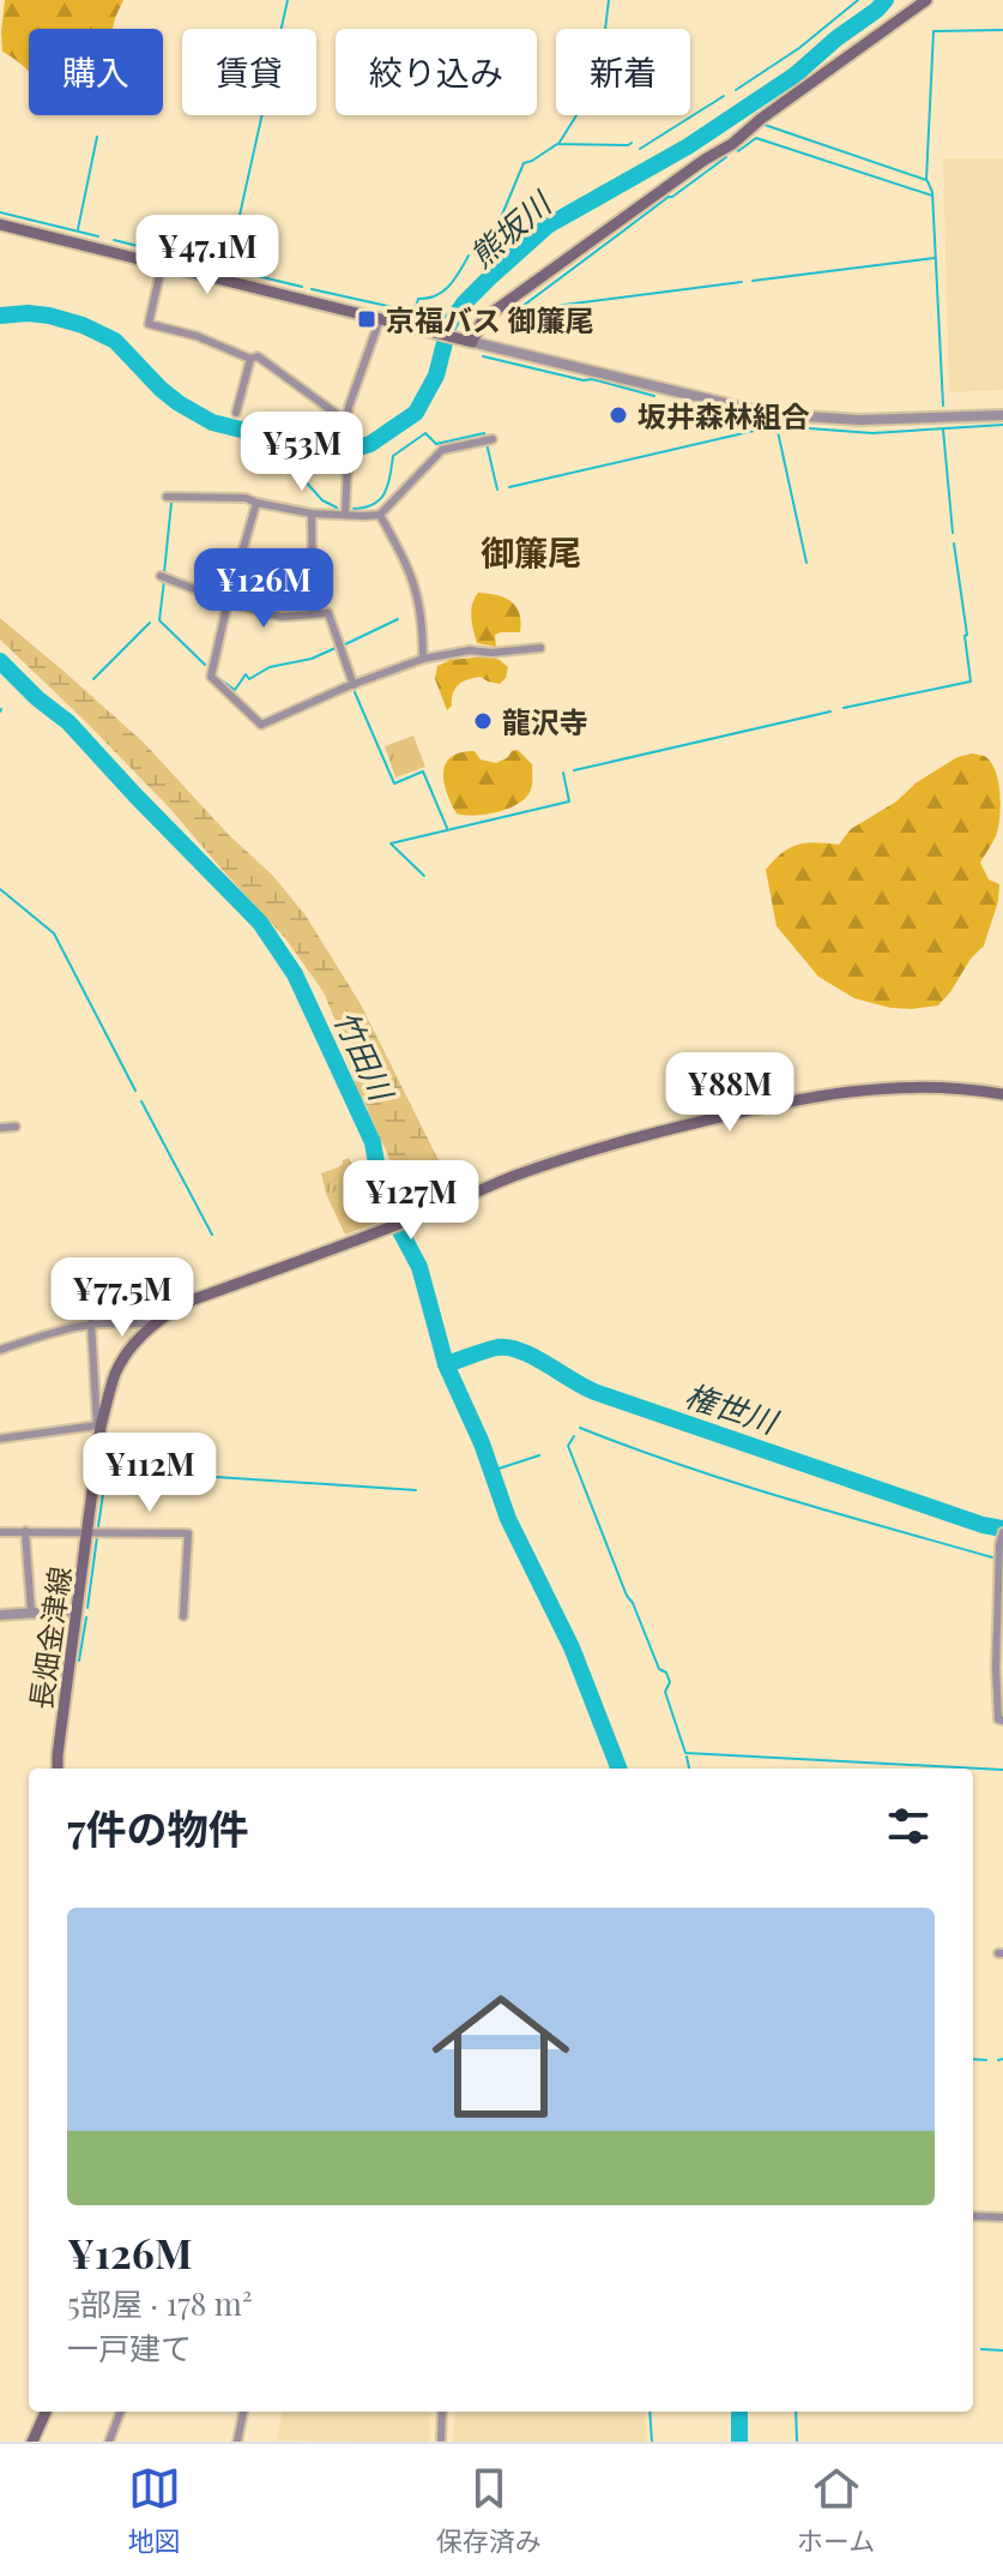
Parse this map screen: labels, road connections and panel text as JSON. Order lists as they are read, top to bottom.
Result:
{
  "streets": {
    "main road": ["長畑金津線"]
  },
  "districts": ["御簾尾"],
  "water": ["熊坂川", "竹田川", "権世川"],
  "places": {
    "transit": ["京福バス 御簾尾"],
    "other": ["坂井森林組合", "龍沢寺"]
  },
  "page": {
    "chip": [
      "購入",
      "賃貸",
      "絞り込み",
      "新着"
    ],
    "price": [
      "¥47.1M",
      "¥53M",
      "¥126M",
      "¥88M",
      "¥127M",
      "¥77.5M",
      "¥112M"
    ],
    "heading": "7件の物件",
    "list": [
      {
        "name": "¥126M",
        "note": "5部屋 · 178 m² · 一戸建て"
      }
    ],
    "tabs": ["地図", "保存済み", "ホーム"]
  }
}
